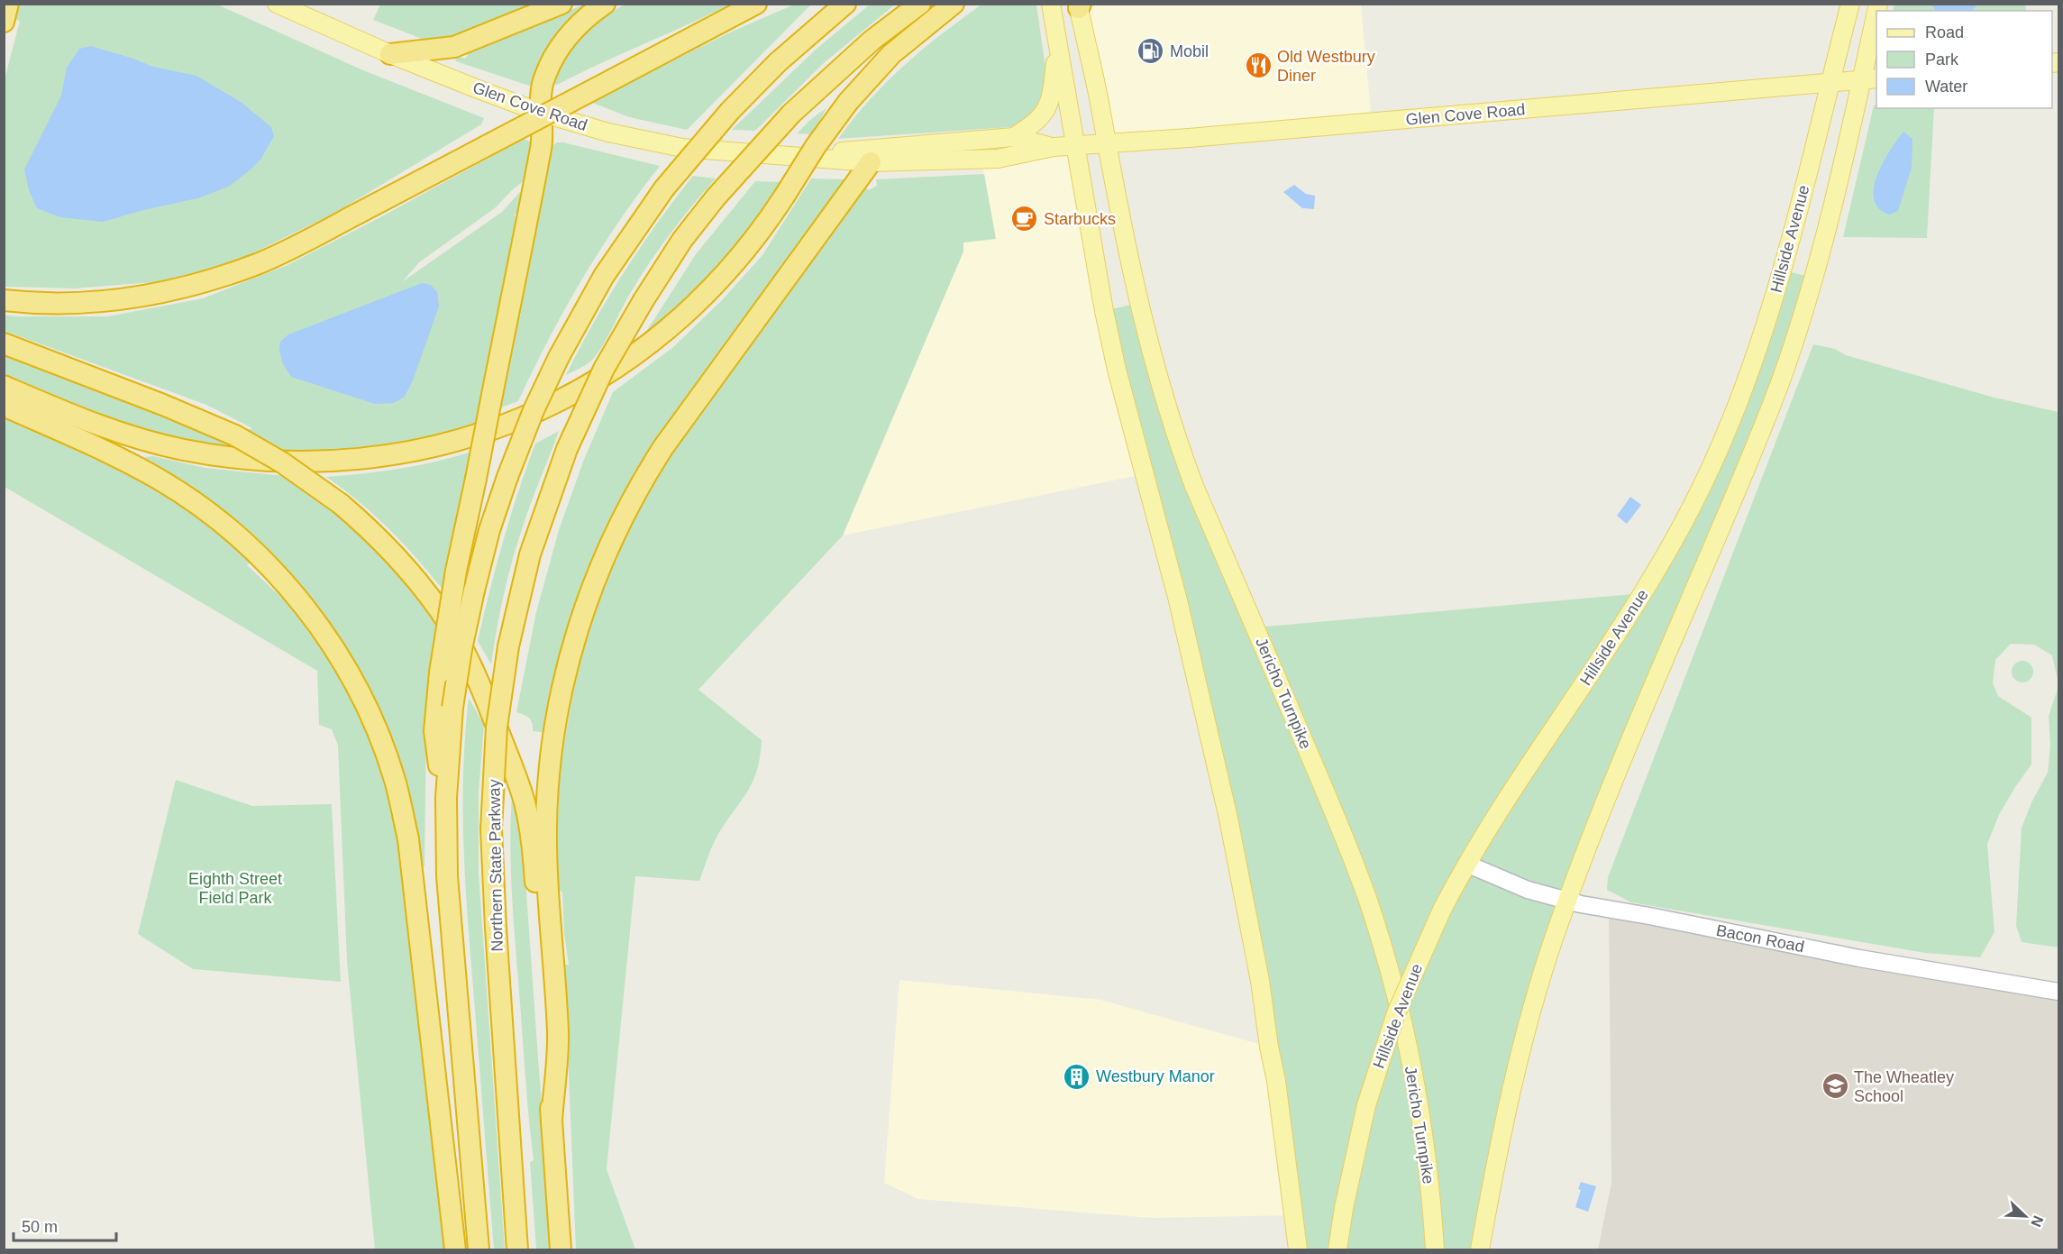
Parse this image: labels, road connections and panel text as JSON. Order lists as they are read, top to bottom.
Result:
{
  "streets": {
    "highway": ["Northern State Parkway"],
    "main road": ["Glen Cove Road", "Hillside Avenue", "Jericho Turnpike"],
    "street": ["Bacon Road"]
  },
  "crossings": [
    ["Glen Cove Road", "Hillside Avenue"],
    ["Glen Cove Road", "Jericho Turnpike"],
    ["Hillside Avenue", "Bacon Road"]
  ],
  "parks": ["Eighth Street Field Park"],
  "places": {
    "fuel station": ["Mobil"],
    "restaurant": ["Old Westbury Diner"],
    "cafe": ["Starbucks"],
    "building": ["Westbury Manor"],
    "school or university": ["The Wheatley School"]
  },
  "legend": ["Road", "Park", "Water"],
  "scale_bar": "50 m",
  "north": "bottom right"
}
